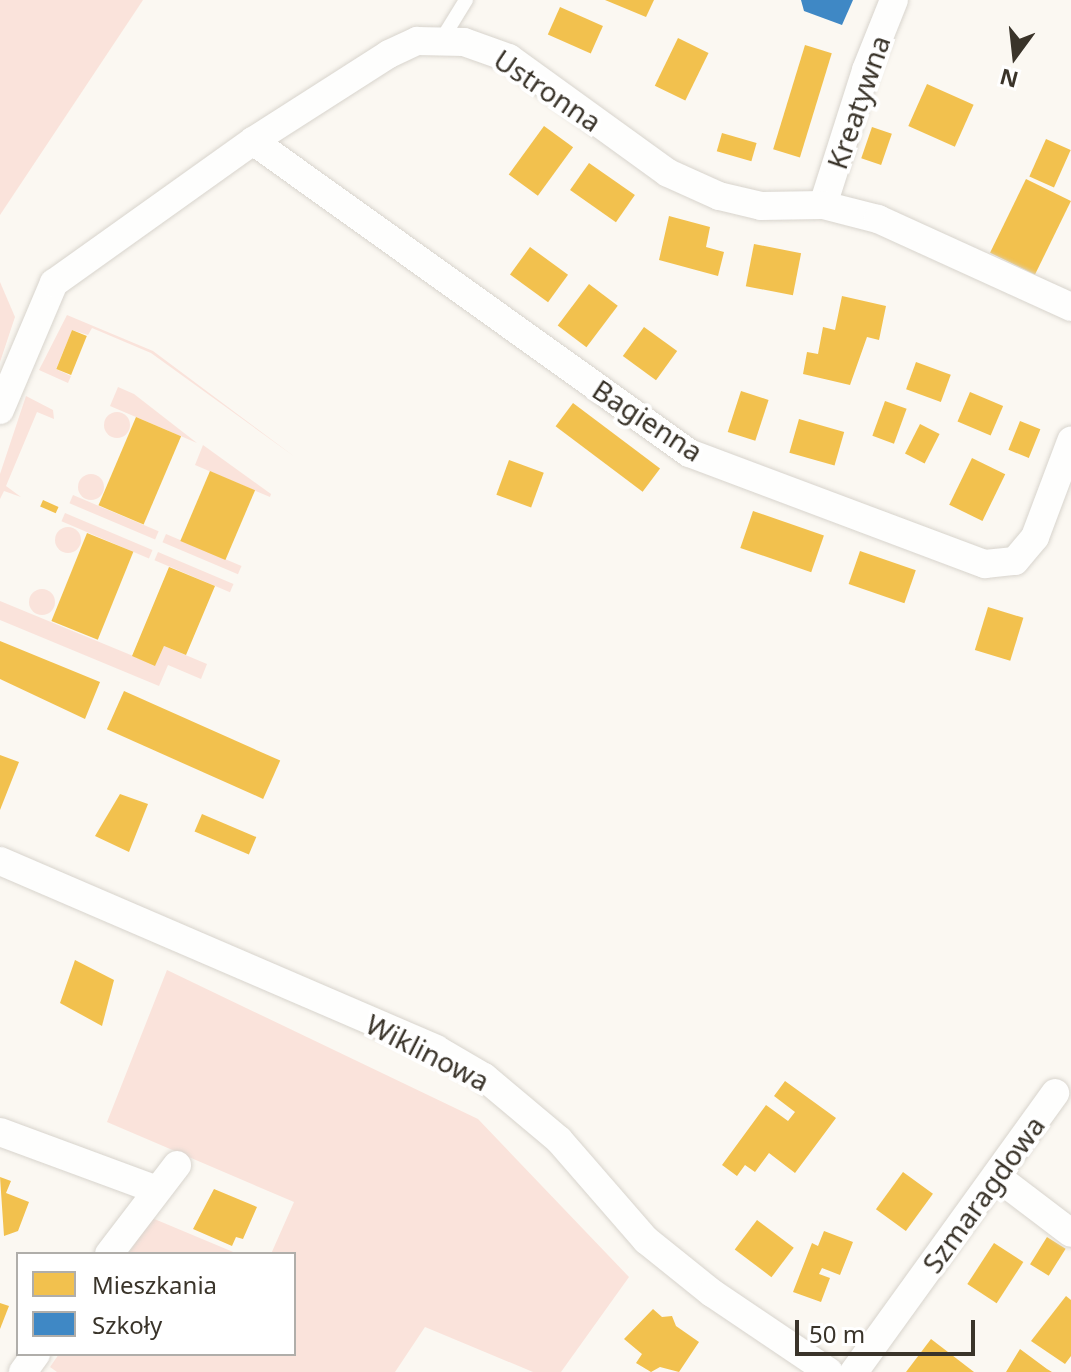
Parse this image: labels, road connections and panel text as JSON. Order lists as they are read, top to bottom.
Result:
{
  "streets": {
    "street": [
      "Ustronna",
      "Kreatywna",
      "Bagienna",
      "Wiklinowa",
      "Szmaragdowa"
    ]
  },
  "crossings": [
    ["Ustronna", "Kreatywna"],
    ["Ustronna", "Bagienna"]
  ],
  "legend": ["Mieszkania", "Szkoły"],
  "scale_bar": "50 m",
  "north": "bottom"
}
